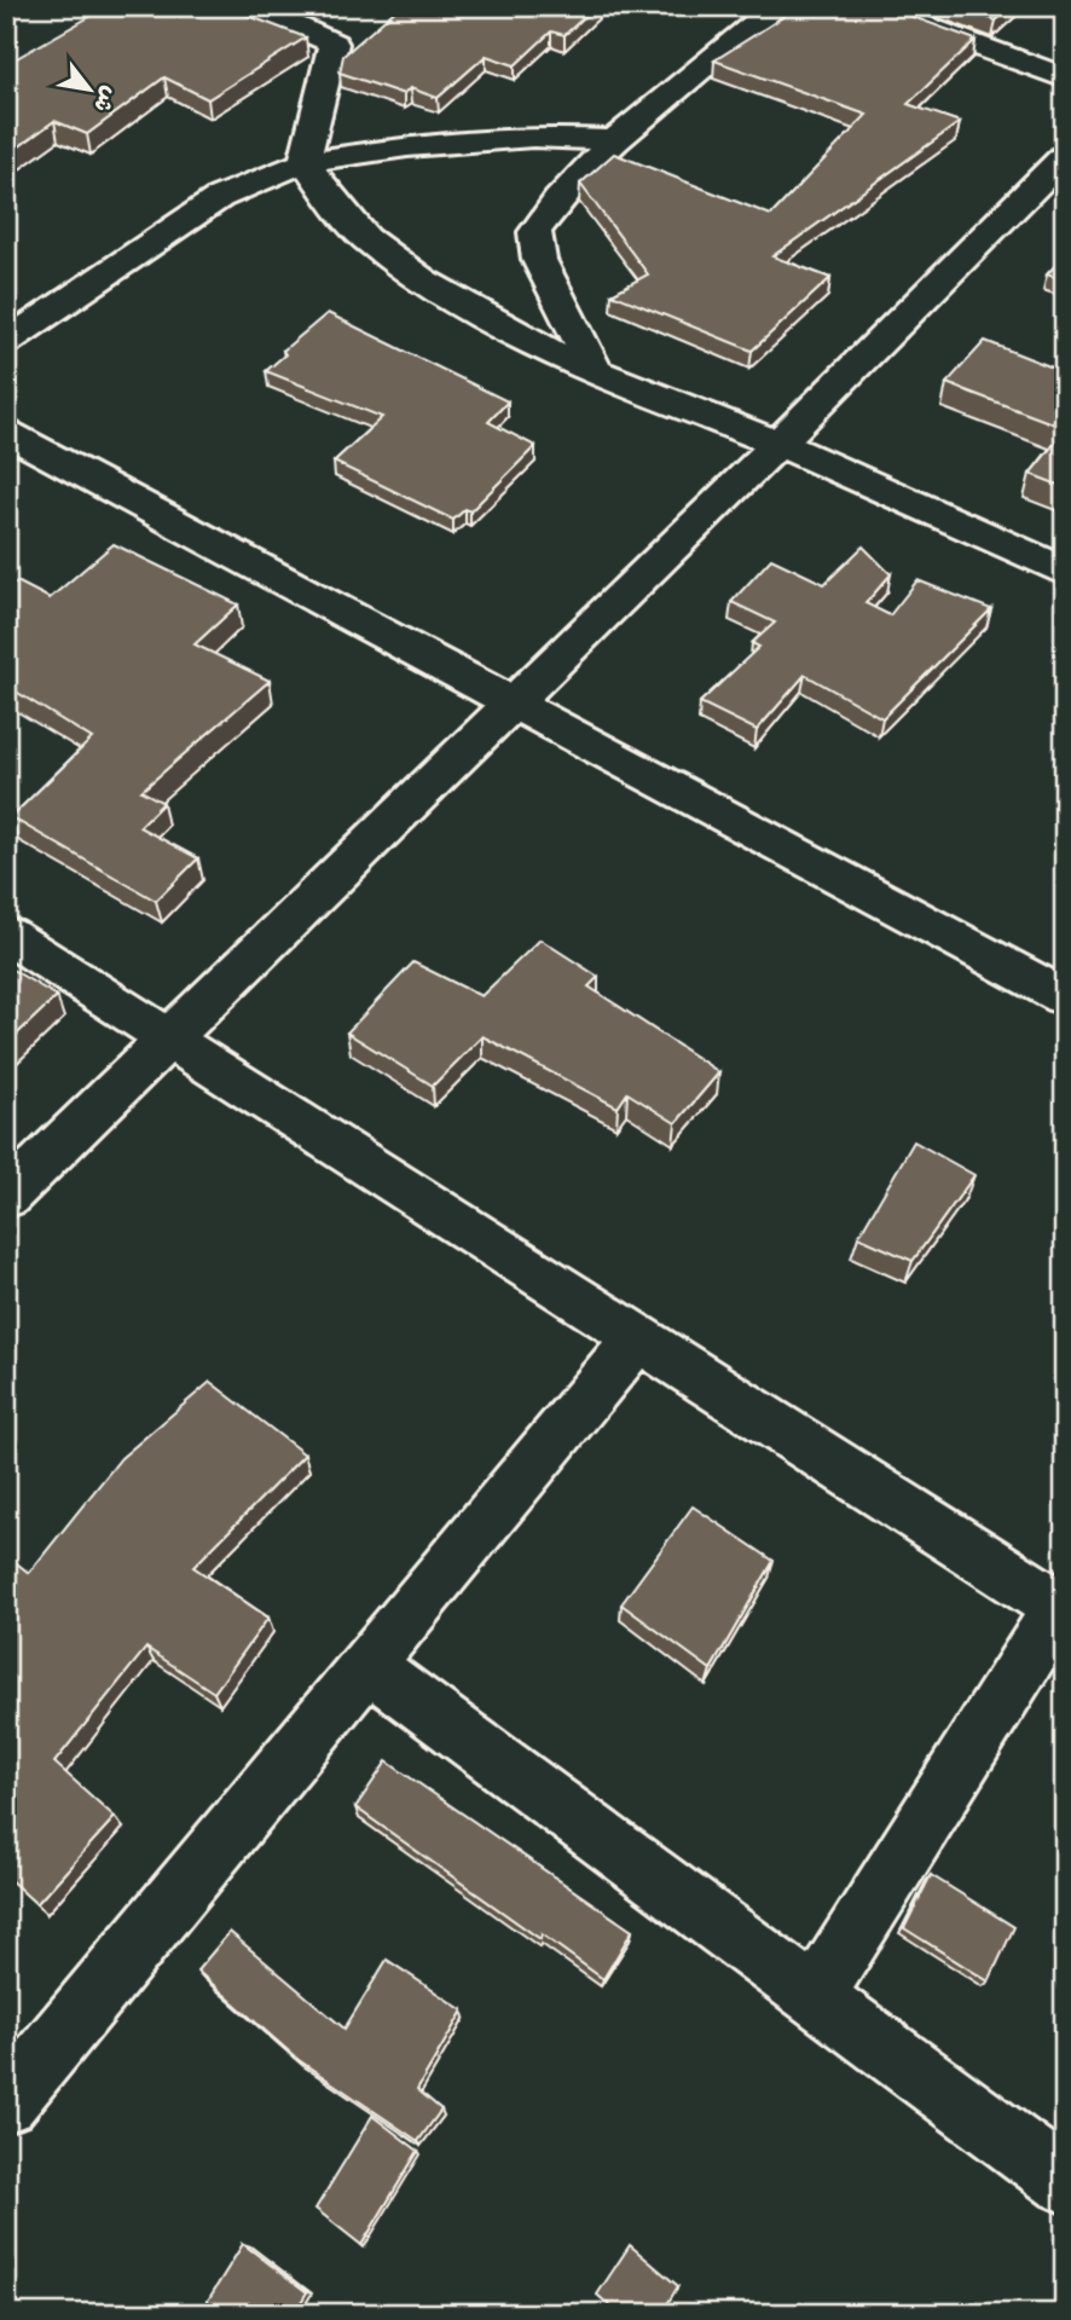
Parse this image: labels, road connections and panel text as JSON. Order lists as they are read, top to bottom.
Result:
{
  "north": "bottom right"
}
